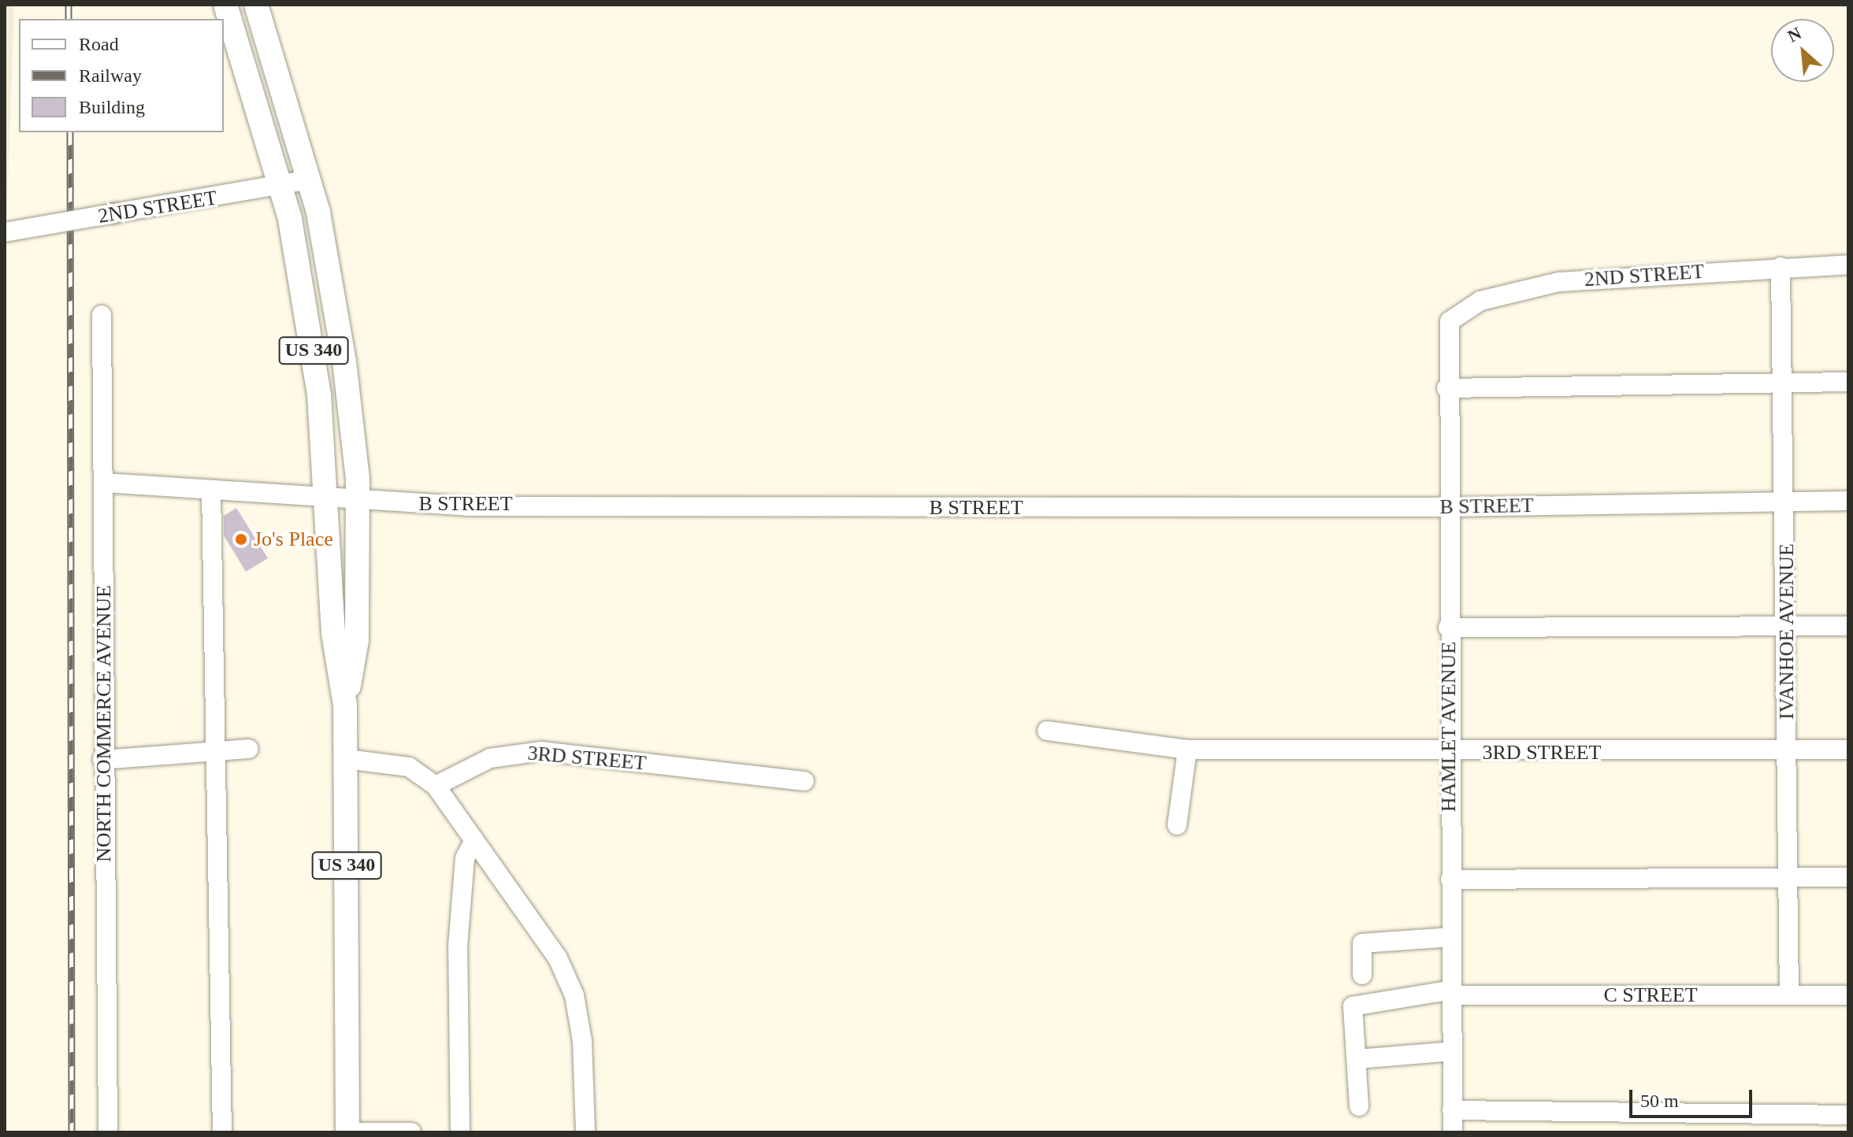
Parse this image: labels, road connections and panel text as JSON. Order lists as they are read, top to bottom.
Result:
{
  "streets": {
    "main road": ["US 340"],
    "street": [
      "2ND STREET",
      "B STREET",
      "IVANHOE AVENUE",
      "NORTH COMMERCE AVENUE",
      "HAMLET AVENUE",
      "3RD STREET",
      "C STREET"
    ]
  },
  "crossings": [
    ["2ND STREET", "US 340"],
    ["2ND STREET", "IVANHOE AVENUE"],
    ["2ND STREET", "HAMLET AVENUE"],
    ["US 340", "B STREET"],
    ["B STREET", "IVANHOE AVENUE"],
    ["B STREET", "NORTH COMMERCE AVENUE"],
    ["B STREET", "HAMLET AVENUE"],
    ["IVANHOE AVENUE", "3RD STREET"],
    ["IVANHOE AVENUE", "C STREET"],
    ["HAMLET AVENUE", "3RD STREET"],
    ["HAMLET AVENUE", "C STREET"]
  ],
  "places": ["Jo's Place"],
  "legend": ["Road", "Railway", "Building"],
  "scale_bar": "50 m",
  "north": "top left"
}
